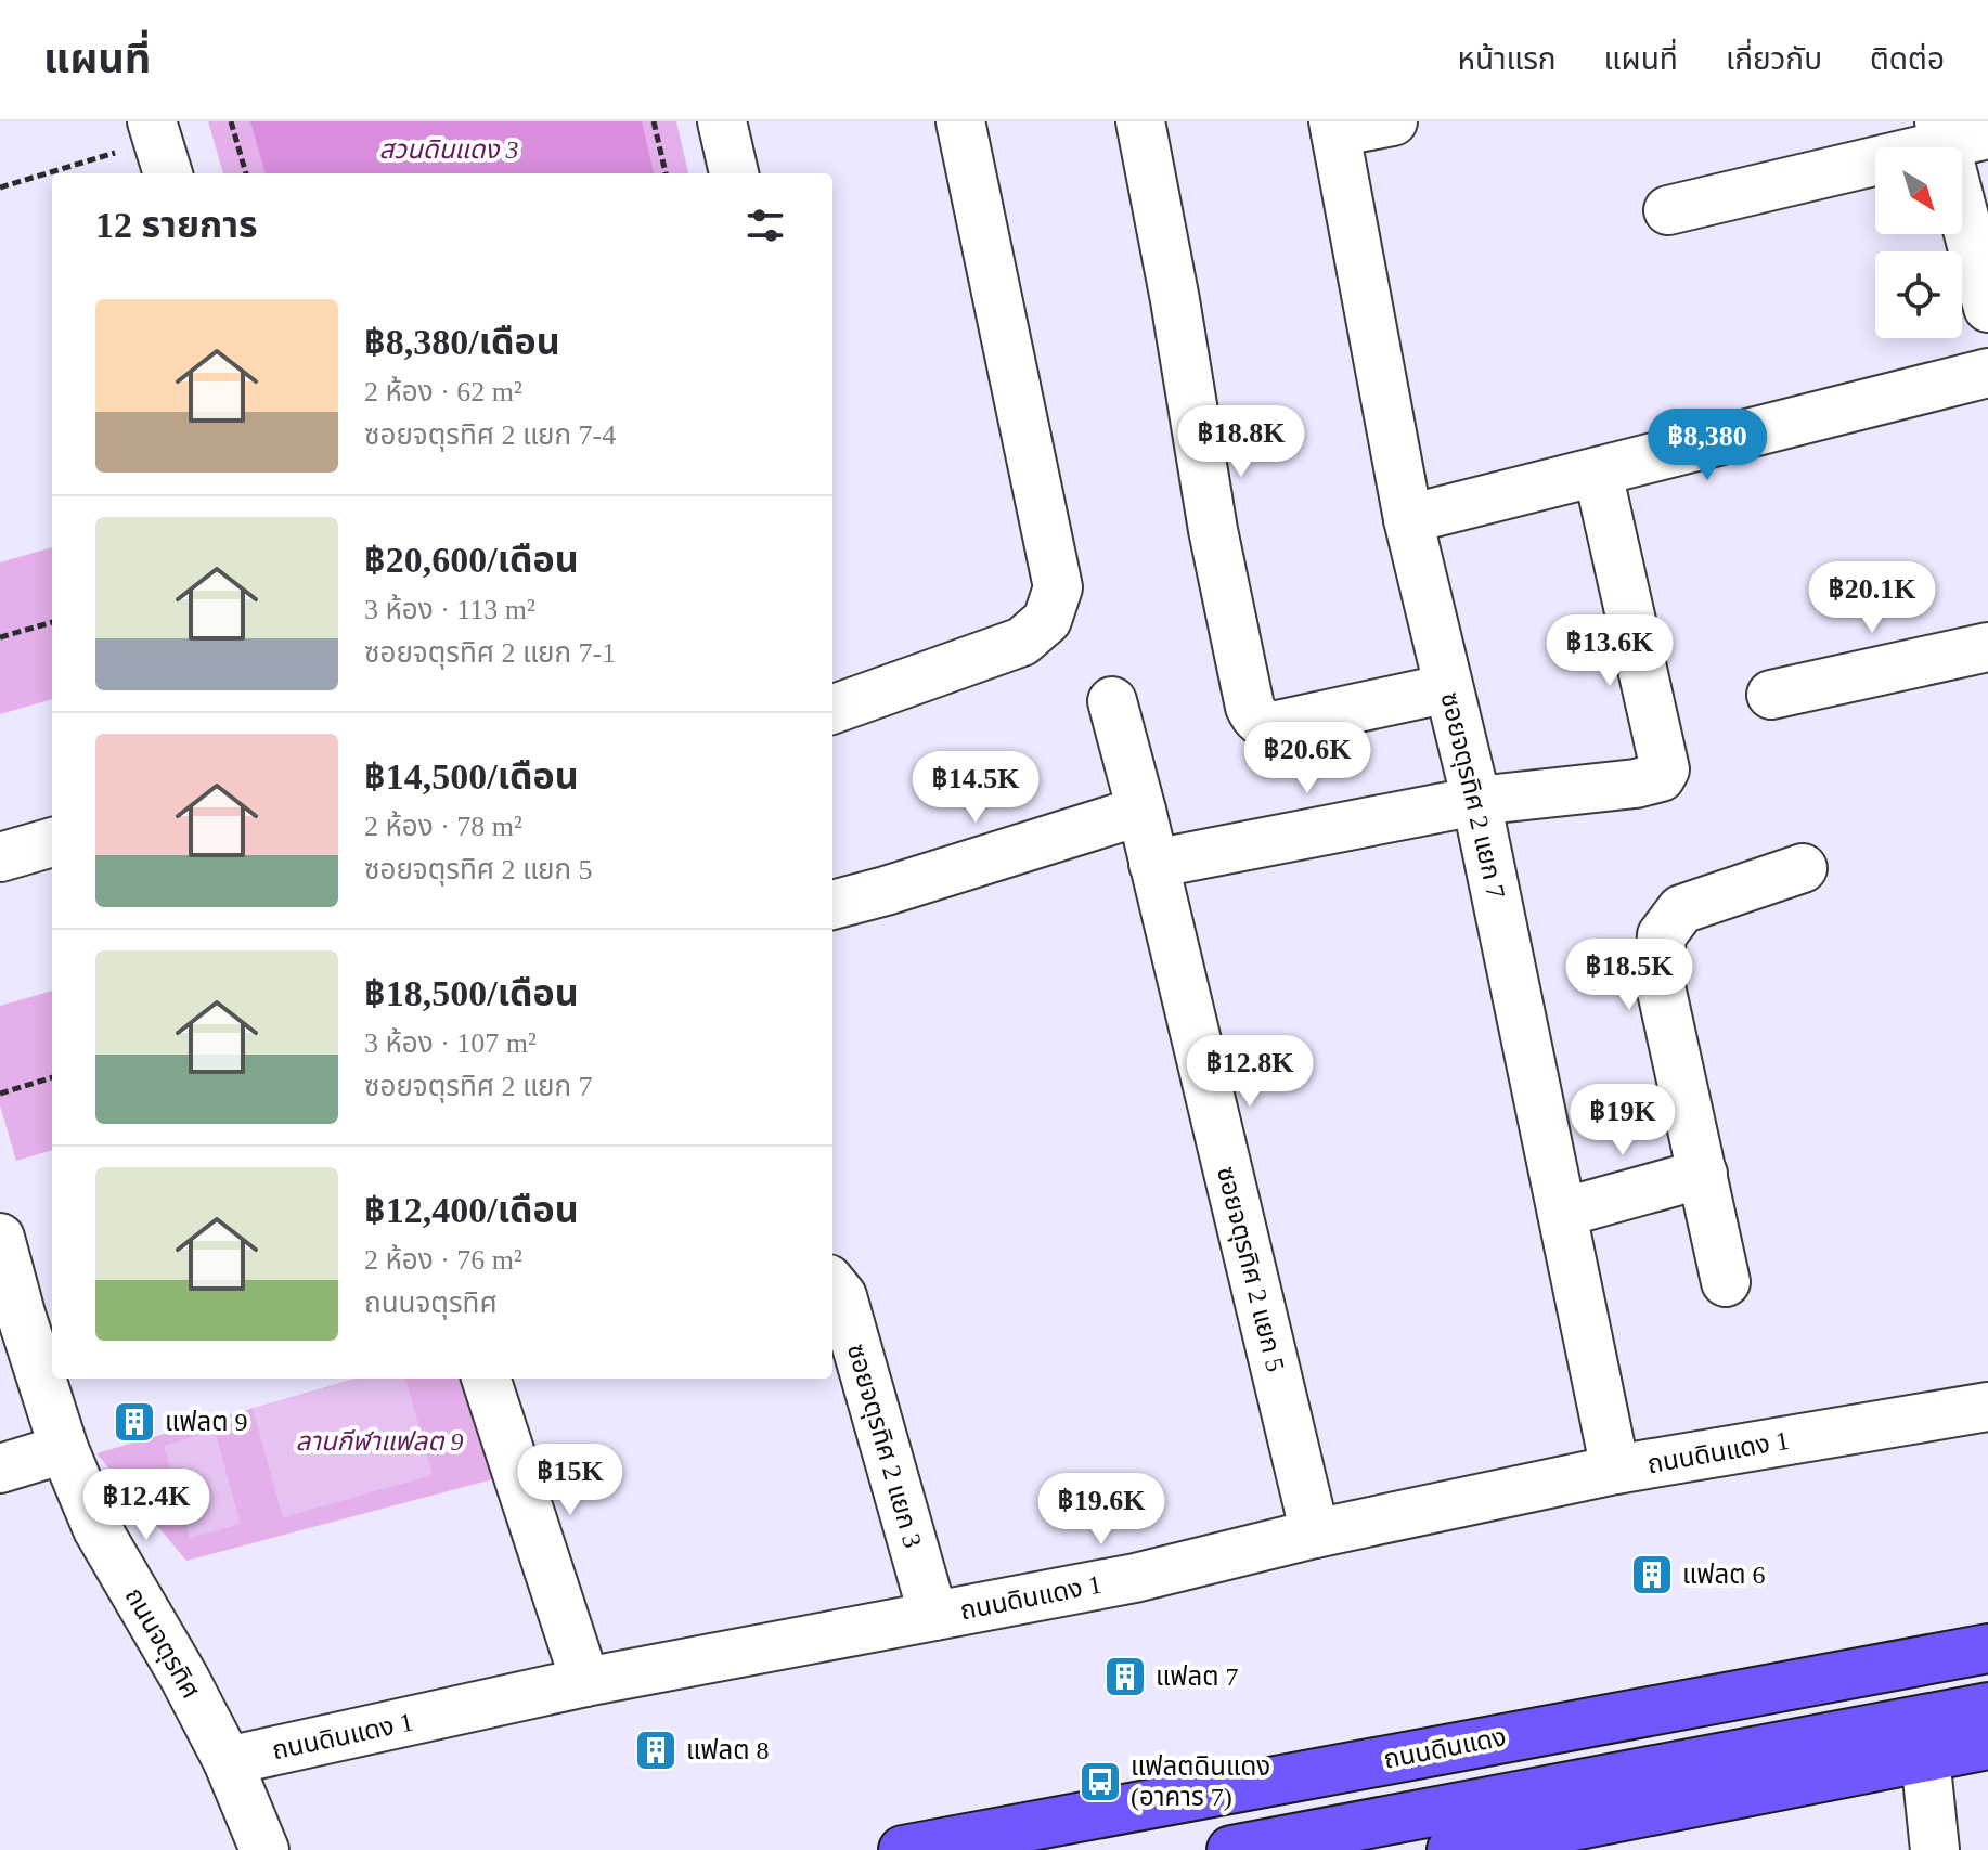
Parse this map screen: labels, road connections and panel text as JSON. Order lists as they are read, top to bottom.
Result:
{
  "streets": {
    "main road": ["ถนนดินแดง"],
    "street": [
      "ซอยจตุรทิศ 2 แยก 7",
      "ซอยจตุรทิศ 2 แยก 5",
      "ซอยจตุรทิศ 2 แยก 3",
      "ถนนดินแดง 1",
      "ถนนจตุรทิศ"
    ]
  },
  "crossings": [
    ["ซอยจตุรทิศ 2 แยก 7", "ถนนดินแดง 1"],
    ["ซอยจตุรทิศ 2 แยก 5", "ถนนดินแดง 1"],
    ["ซอยจตุรทิศ 2 แยก 3", "ถนนดินแดง 1"],
    ["ถนนดินแดง 1", "ถนนจตุรทิศ"]
  ],
  "parks": ["สวนดินแดง 3", "ลานกีฬาแฟลต 9"],
  "places": {
    "building": [
      "แฟลต 9",
      "แฟลต 6",
      "แฟลต 7",
      "แฟลต 8"
    ],
    "bus stop": ["แฟลตดินแดง (อาคาร 7)"]
  },
  "north": "bottom right",
  "page": {
    "header": "แผนที่",
    "nav": [
      "หน้าแรก",
      "แผนที่",
      "เกี่ยวกับ",
      "ติดต่อ"
    ],
    "heading": "12 รายการ",
    "list": [
      {
        "name": "฿8,380/เดือน",
        "note": "2 ห้อง · 62 m² · ซอยจตุรทิศ 2 แยก 7-4"
      },
      {
        "name": "฿20,600/เดือน",
        "note": "3 ห้อง · 113 m² · ซอยจตุรทิศ 2 แยก 7-1"
      },
      {
        "name": "฿14,500/เดือน",
        "note": "2 ห้อง · 78 m² · ซอยจตุรทิศ 2 แยก 5"
      },
      {
        "name": "฿18,500/เดือน",
        "note": "3 ห้อง · 107 m² · ซอยจตุรทิศ 2 แยก 7"
      },
      {
        "name": "฿12,400/เดือน",
        "note": "2 ห้อง · 76 m² · ถนนจตุรทิศ"
      }
    ],
    "price": [
      "฿18.8K",
      "฿8,380",
      "฿20.1K",
      "฿13.6K",
      "฿20.6K",
      "฿14.5K",
      "฿18.5K",
      "฿12.8K",
      "฿19K",
      "฿15K",
      "฿12.4K",
      "฿19.6K"
    ]
  }
}
